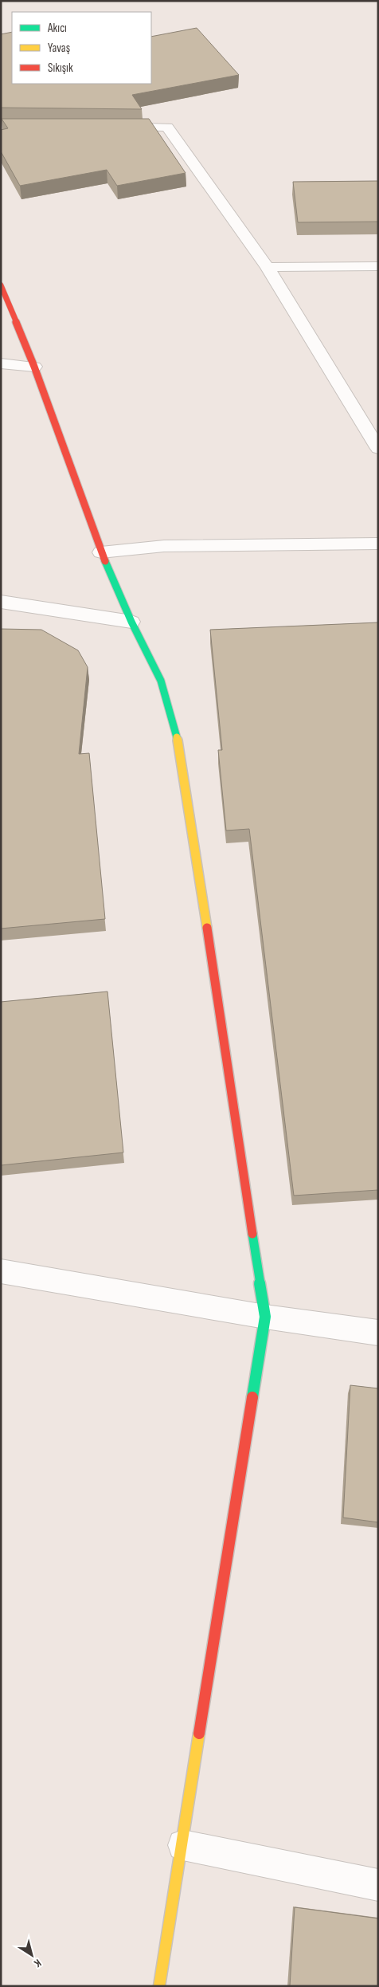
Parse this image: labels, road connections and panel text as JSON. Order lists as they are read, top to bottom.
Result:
{
  "legend": ["Akıcı", "Yavaş", "Sıkışık"],
  "north": "bottom right"
}
